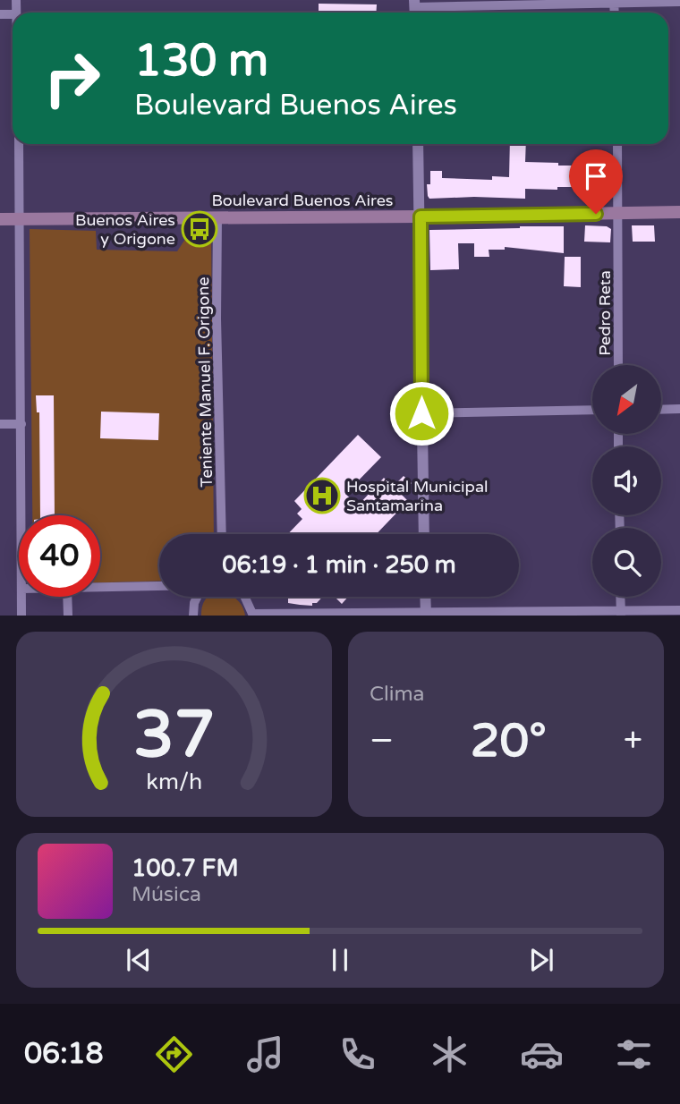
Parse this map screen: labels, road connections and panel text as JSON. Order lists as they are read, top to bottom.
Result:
{
  "streets": {
    "main road": ["Boulevard Buenos Aires"],
    "street": ["Pedro Reta", "Teniente Manuel F. Origone"]
  },
  "crossings": [
    ["Boulevard Buenos Aires", "Pedro Reta"],
    ["Boulevard Buenos Aires", "Teniente Manuel F. Origone"]
  ],
  "places": {
    "bus stop": ["Buenos Aires y Origone"],
    "hospital": ["Hospital Municipal Santamarina"]
  },
  "north": "bottom left",
  "page": {
    "turn": ["130 m", "Boulevard Buenos Aires"],
    "limit": "40",
    "trip": "06:19 · 1 min · 250 m",
    "tile": "Clima",
    "heat": ["−", "20°", "+"],
    "song": ["100.7 FM", "Música"],
    "tabs": "06:18",
    "gauge": ["37", "km/h"]
  }
}
